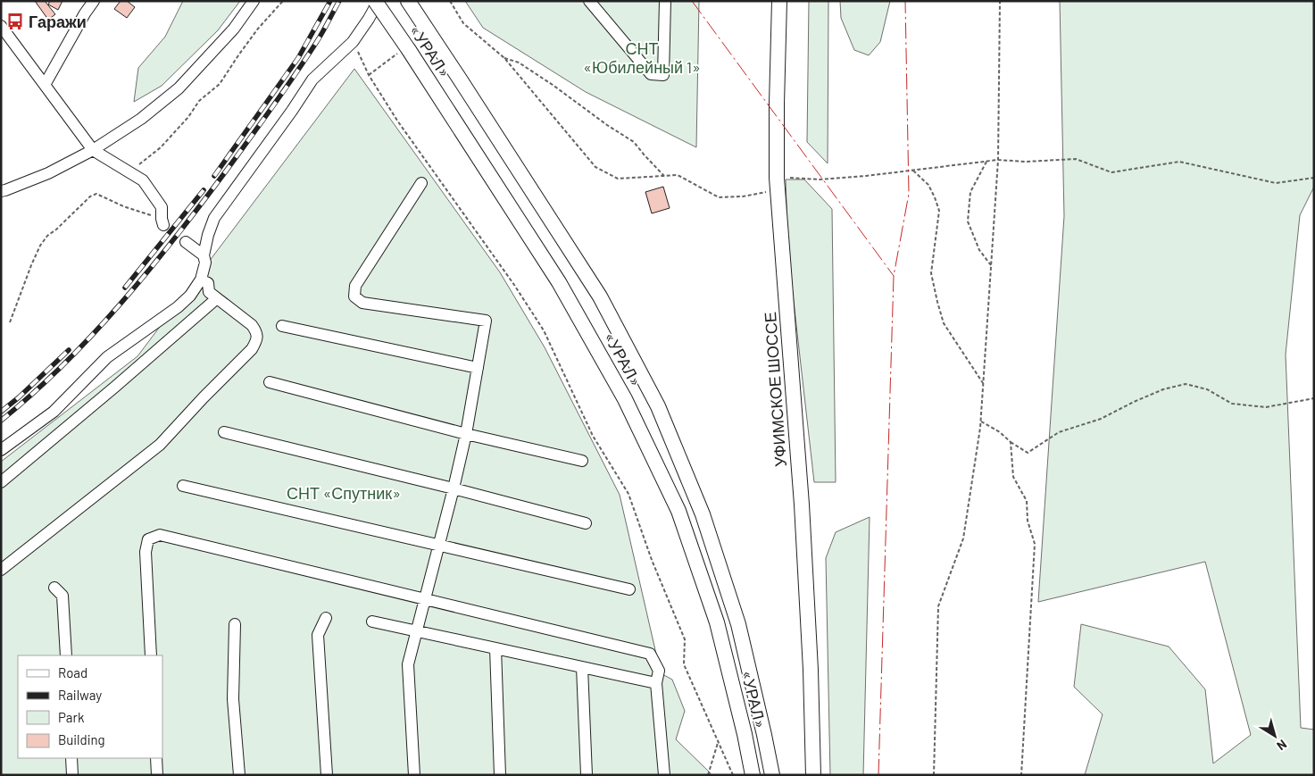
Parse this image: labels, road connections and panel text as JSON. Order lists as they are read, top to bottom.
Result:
{
  "streets": {
    "main road": ["«УРАЛ»", "УФИМСКОЕ ШОССЕ"]
  },
  "parks": ["СНТ «Юбилейный 1»", "СНТ «Спутник»"],
  "places": {
    "bus stop": ["Гаражи"]
  },
  "legend": [
    "Road",
    "Railway",
    "Park",
    "Building"
  ],
  "north": "bottom right"
}
